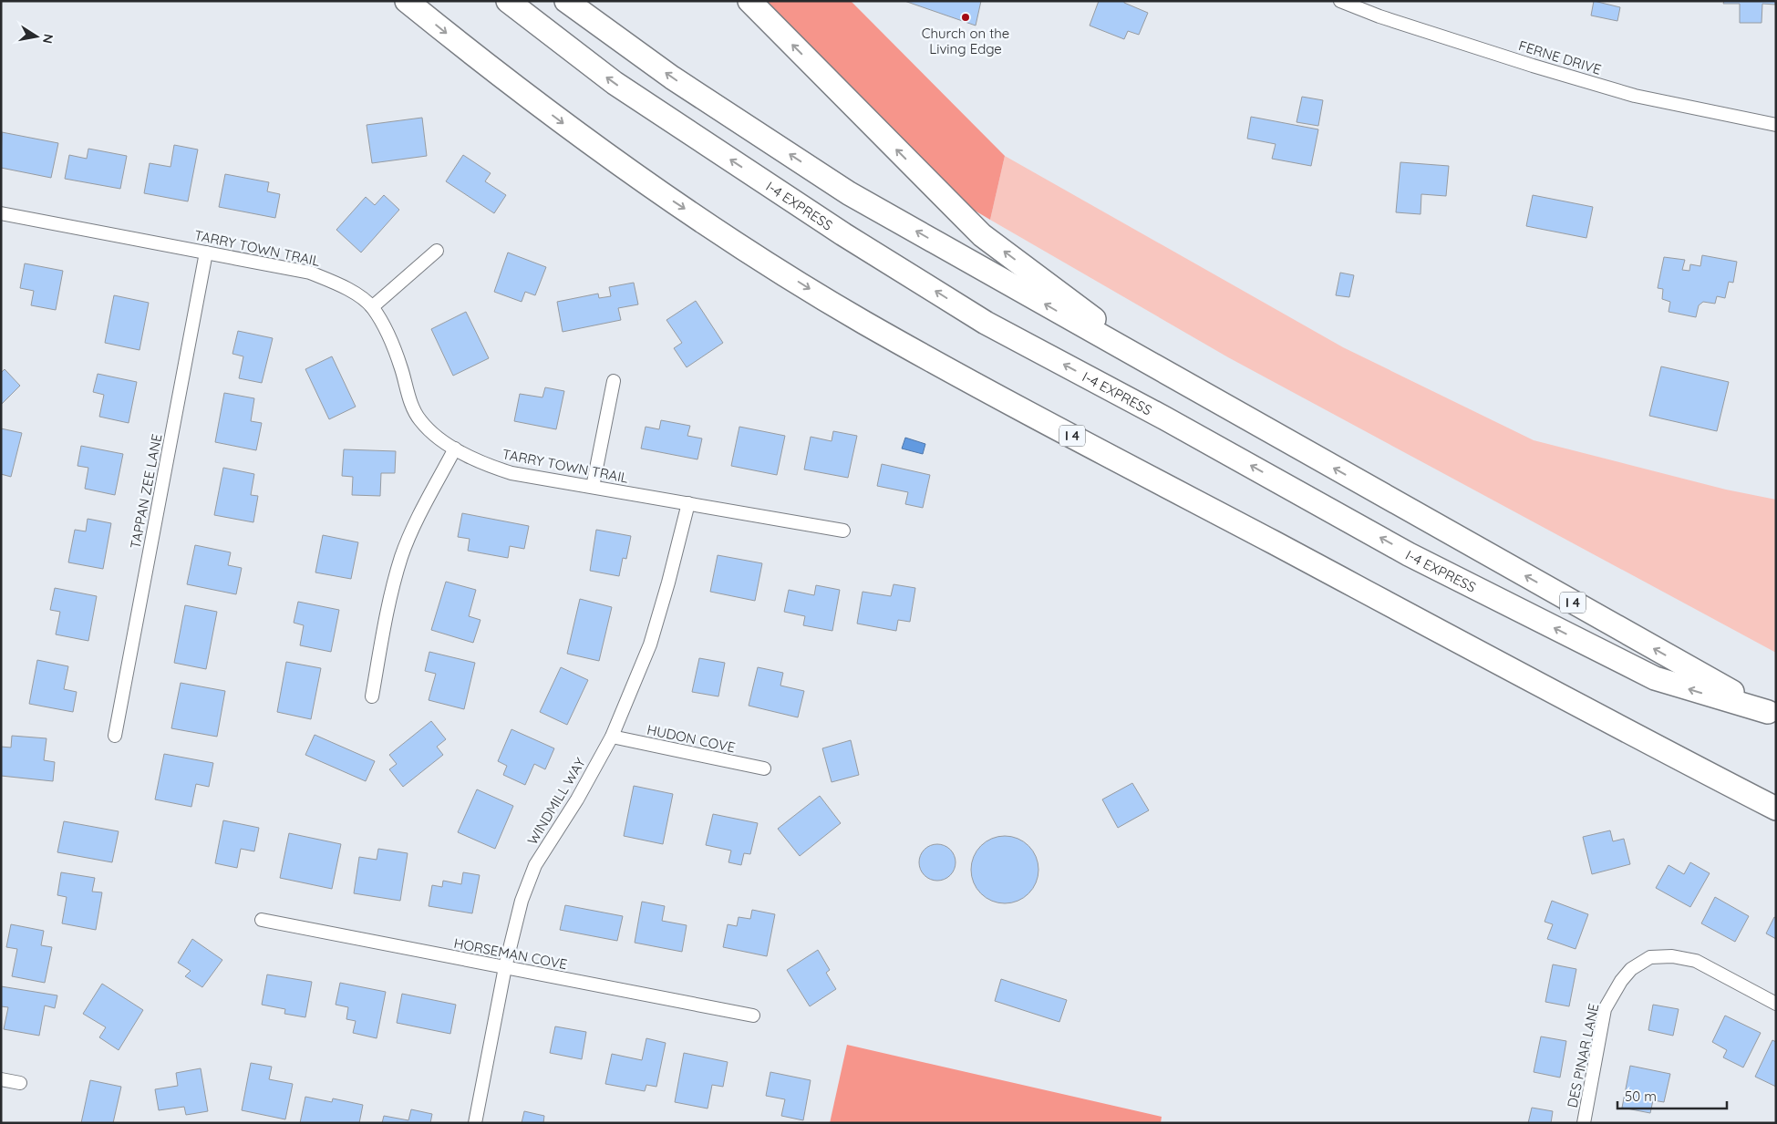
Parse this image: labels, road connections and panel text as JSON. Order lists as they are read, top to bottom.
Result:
{
  "streets": {
    "highway": ["I-4 EXPRESS", "I 4"],
    "street": [
      "FERNE DRIVE",
      "TARRY TOWN TRAIL",
      "TAPPAN ZEE LANE",
      "HUDON COVE",
      "WINDMILL WAY",
      "HORSEMAN COVE",
      "DES PINAR LANE"
    ]
  },
  "crossings": [
    ["I-4 EXPRESS", "I 4"],
    ["TARRY TOWN TRAIL", "TAPPAN ZEE LANE"],
    ["TARRY TOWN TRAIL", "WINDMILL WAY"],
    ["HUDON COVE", "WINDMILL WAY"],
    ["WINDMILL WAY", "HORSEMAN COVE"]
  ],
  "places": ["Church on the Living Edge"],
  "scale_bar": "50 m",
  "north": "right"
}
